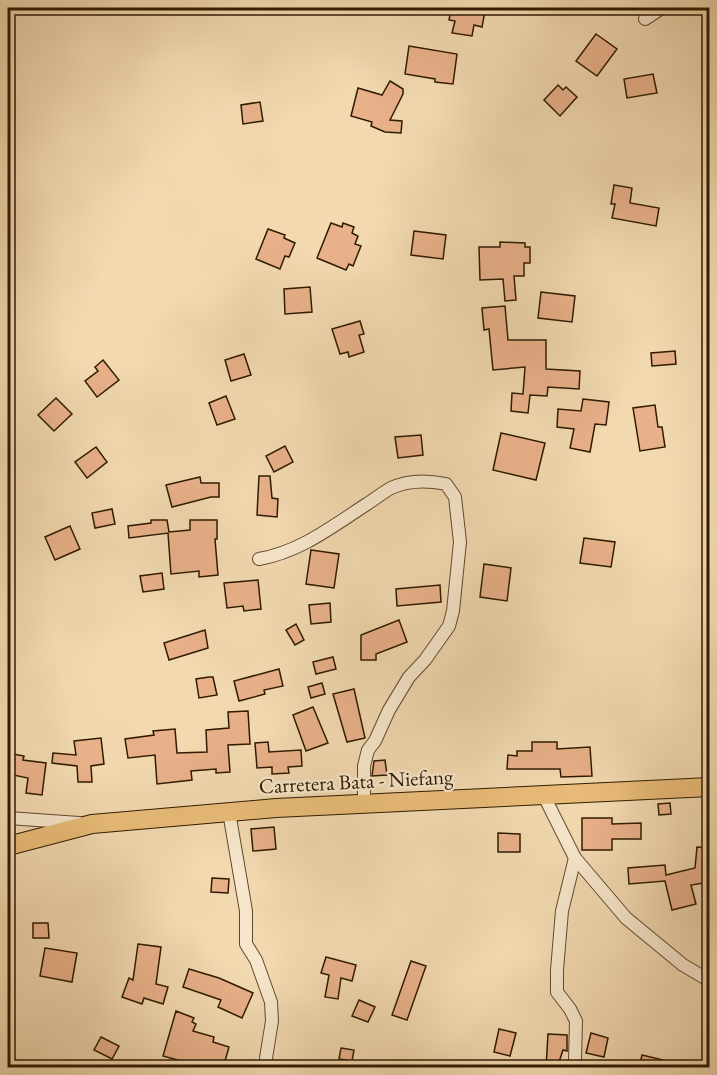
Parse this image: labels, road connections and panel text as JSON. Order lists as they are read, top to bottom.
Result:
{
  "streets": {
    "main road": ["Carretera Bata - Niefang"]
  }
}
